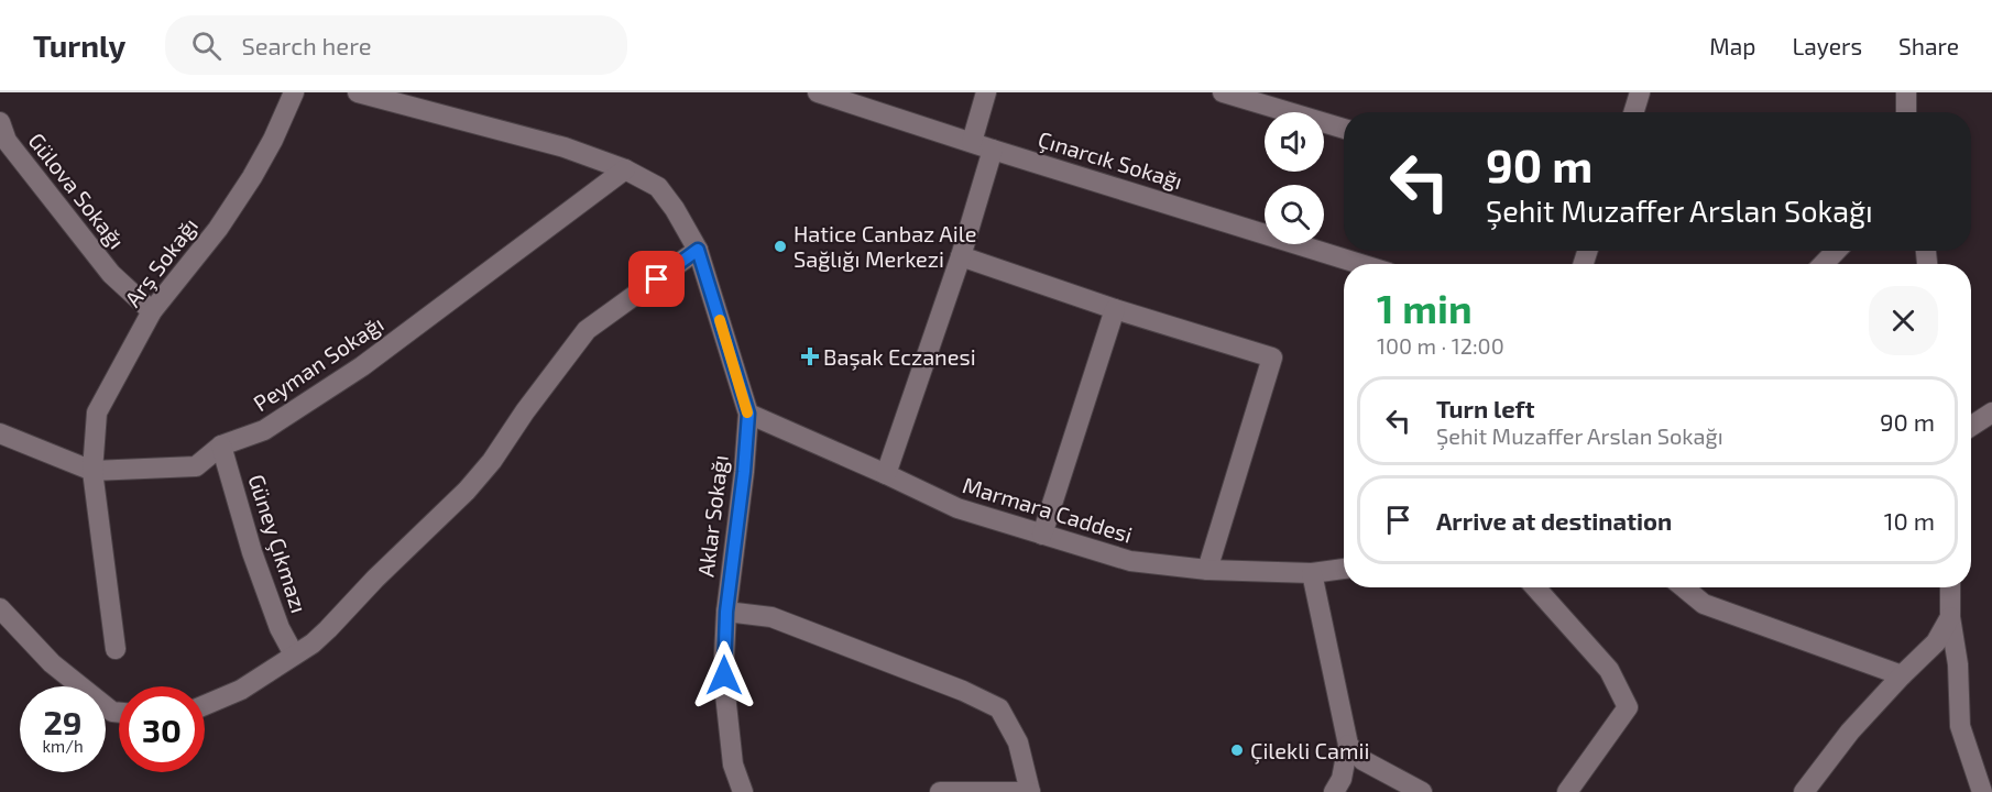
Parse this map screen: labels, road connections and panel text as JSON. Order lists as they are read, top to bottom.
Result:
{
  "streets": {
    "street": [
      "Çınarcık Sokağı",
      "Gülova Sokağı",
      "Arş Sokağı",
      "Peyman Sokağı",
      "Marmara Caddesi",
      "Aklar Sokağı",
      "Güney Çıkmazı"
    ]
  },
  "crossings": [
    ["Gülova Sokağı", "Arş Sokağı"],
    ["Arş Sokağı", "Peyman Sokağı"],
    ["Peyman Sokağı", "Aklar Sokağı"],
    ["Peyman Sokağı", "Güney Çıkmazı"],
    ["Marmara Caddesi", "Aklar Sokağı"]
  ],
  "places": {
    "other": ["Hatice Canbaz Aile Sağlığı Merkezi", "Çilekli Camii"],
    "health": ["Başak Eczanesi"]
  },
  "page": {
    "header": "Turnly",
    "search": "Search here",
    "nav": ["Map", "Layers", "Share"],
    "turn": ["90 m", "Şehit Muzaffer Arslan Sokağı"],
    "heading": ["1 min", "100 m · 12:00"],
    "list": [
      {
        "name": "Turn left",
        "note": "Şehit Muzaffer Arslan Sokağı",
        "value": "90 m"
      },
      {
        "name": "Arrive at destination",
        "value": "10 m"
      }
    ],
    "speed": "29 km/h",
    "limit": "30"
  }
}
